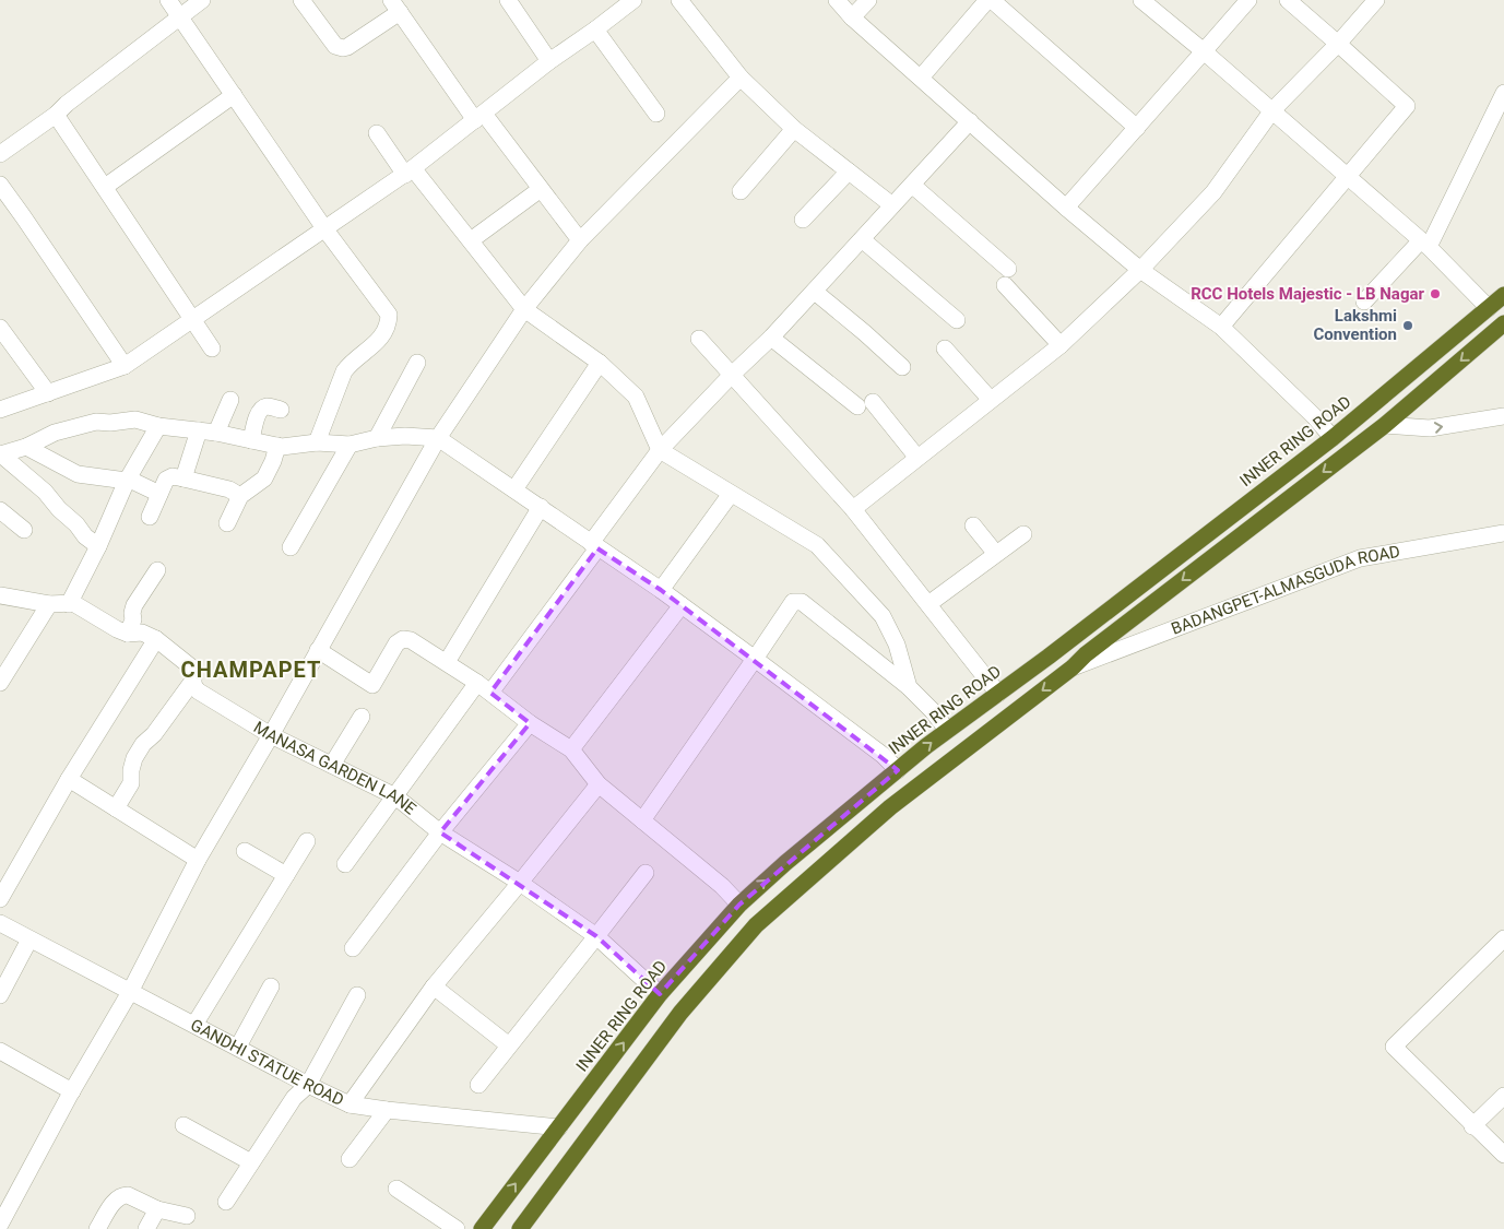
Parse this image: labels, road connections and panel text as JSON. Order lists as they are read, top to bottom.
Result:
{
  "streets": {
    "highway": ["INNER RING ROAD"],
    "street": ["BADANGPET-ALMASGUDA ROAD", "MANASA GARDEN LANE", "GANDHI STATUE ROAD"]
  },
  "crossings": [
    ["INNER RING ROAD", "MANASA GARDEN LANE"],
    ["INNER RING ROAD", "GANDHI STATUE ROAD"]
  ],
  "districts": ["CHAMPAPET"],
  "places": ["RCC Hotels Majestic - LB Nagar", "Lakshmi Convention"]
}
